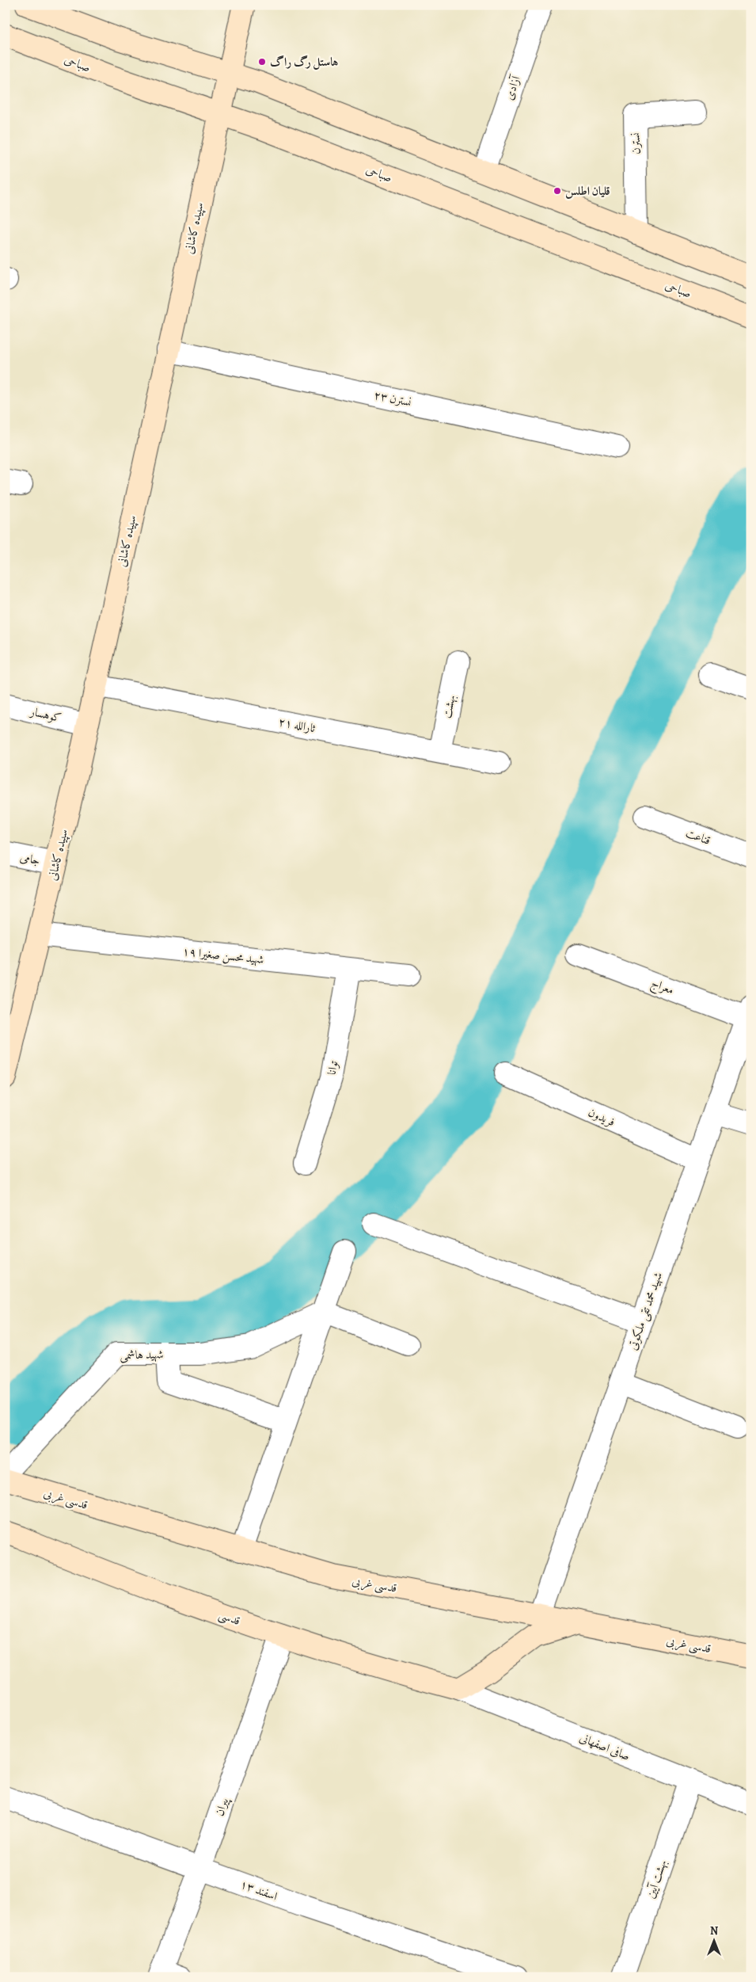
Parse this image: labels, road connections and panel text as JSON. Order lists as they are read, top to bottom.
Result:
{
  "streets": {
    "street": [
      "صباحی",
      "آزادی",
      "نسترن",
      "سپیده کاشانی",
      "نسترن ۲۳",
      "بهشت",
      "کوهسار",
      "ثارالله ۲۱",
      "قناعت",
      "جامی",
      "شهید محسن صغیرا ۱۹",
      "معراج",
      "توانا",
      "فریدون",
      "شهید محمد تقی ملکوتی",
      "شهید هاشمی",
      "قدسی غربی",
      "قدسی",
      "صافی اصفهانی",
      "پیران",
      "بهشت آیین",
      "اسفند ۱۳"
    ]
  },
  "crossings": [
    ["صباحی", "سپیده کاشانی"],
    ["سپیده کاشانی", "نسترن ۲۳"],
    ["سپیده کاشانی", "کوهسار"],
    ["سپیده کاشانی", "ثارالله ۲۱"],
    ["سپیده کاشانی", "جامی"],
    ["سپیده کاشانی", "شهید محسن صغیرا ۱۹"],
    ["بهشت", "ثارالله ۲۱"],
    ["شهید محسن صغیرا ۱۹", "توانا"],
    ["معراج", "شهید محمد تقی ملکوتی"],
    ["فریدون", "شهید محمد تقی ملکوتی"],
    ["شهید محمد تقی ملکوتی", "قدسی غربی"],
    ["قدسی", "صافی اصفهانی"],
    ["قدسی", "پیران"],
    ["صافی اصفهانی", "بهشت آیین"],
    ["پیران", "اسفند ۱۳"]
  ],
  "places": ["هاستل رگ راگ", "قلیان اطلس"],
  "north": "top"
}
